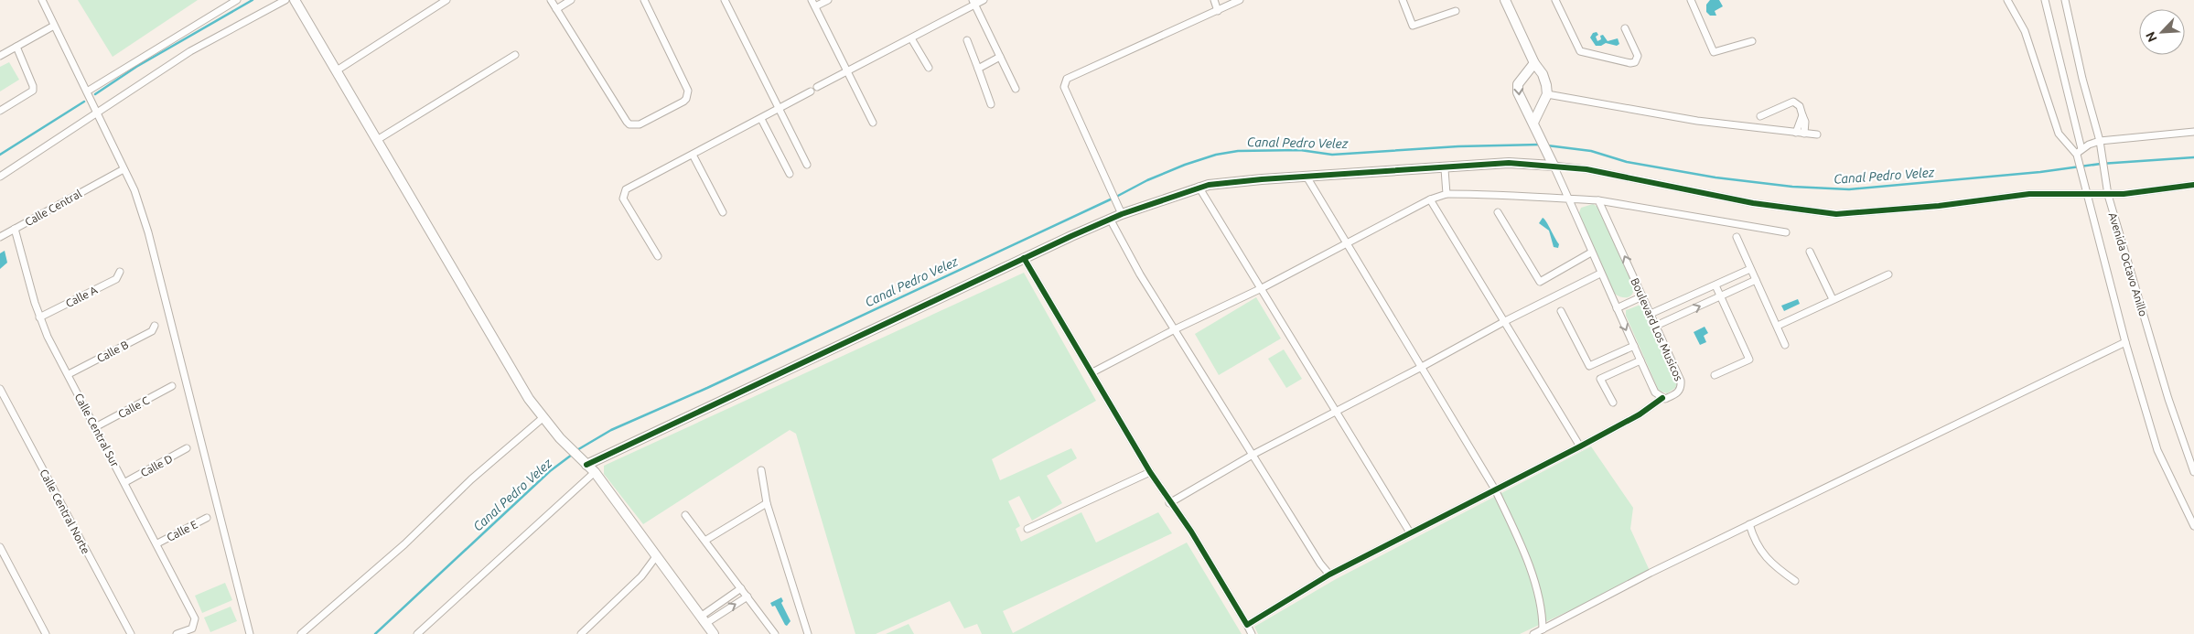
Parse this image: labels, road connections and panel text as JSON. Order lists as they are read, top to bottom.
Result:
{
  "streets": {
    "street": [
      "Calle Central",
      "Avenida Octavo Anillo",
      "Calle A",
      "Boulevard Los Musicos",
      "Calle B",
      "Calle C",
      "Calle Central Sur",
      "Calle D",
      "Calle Central Norte",
      "Calle E"
    ]
  },
  "crossings": [
    ["Calle Central", "Calle Central Sur"],
    ["Calle A", "Calle Central Sur"],
    ["Calle B", "Calle Central Sur"],
    ["Calle C", "Calle Central Sur"],
    ["Calle Central Sur", "Calle D"],
    ["Calle Central Sur", "Calle E"]
  ],
  "water": ["Canal Pedro Velez"],
  "north": "bottom left"
}
